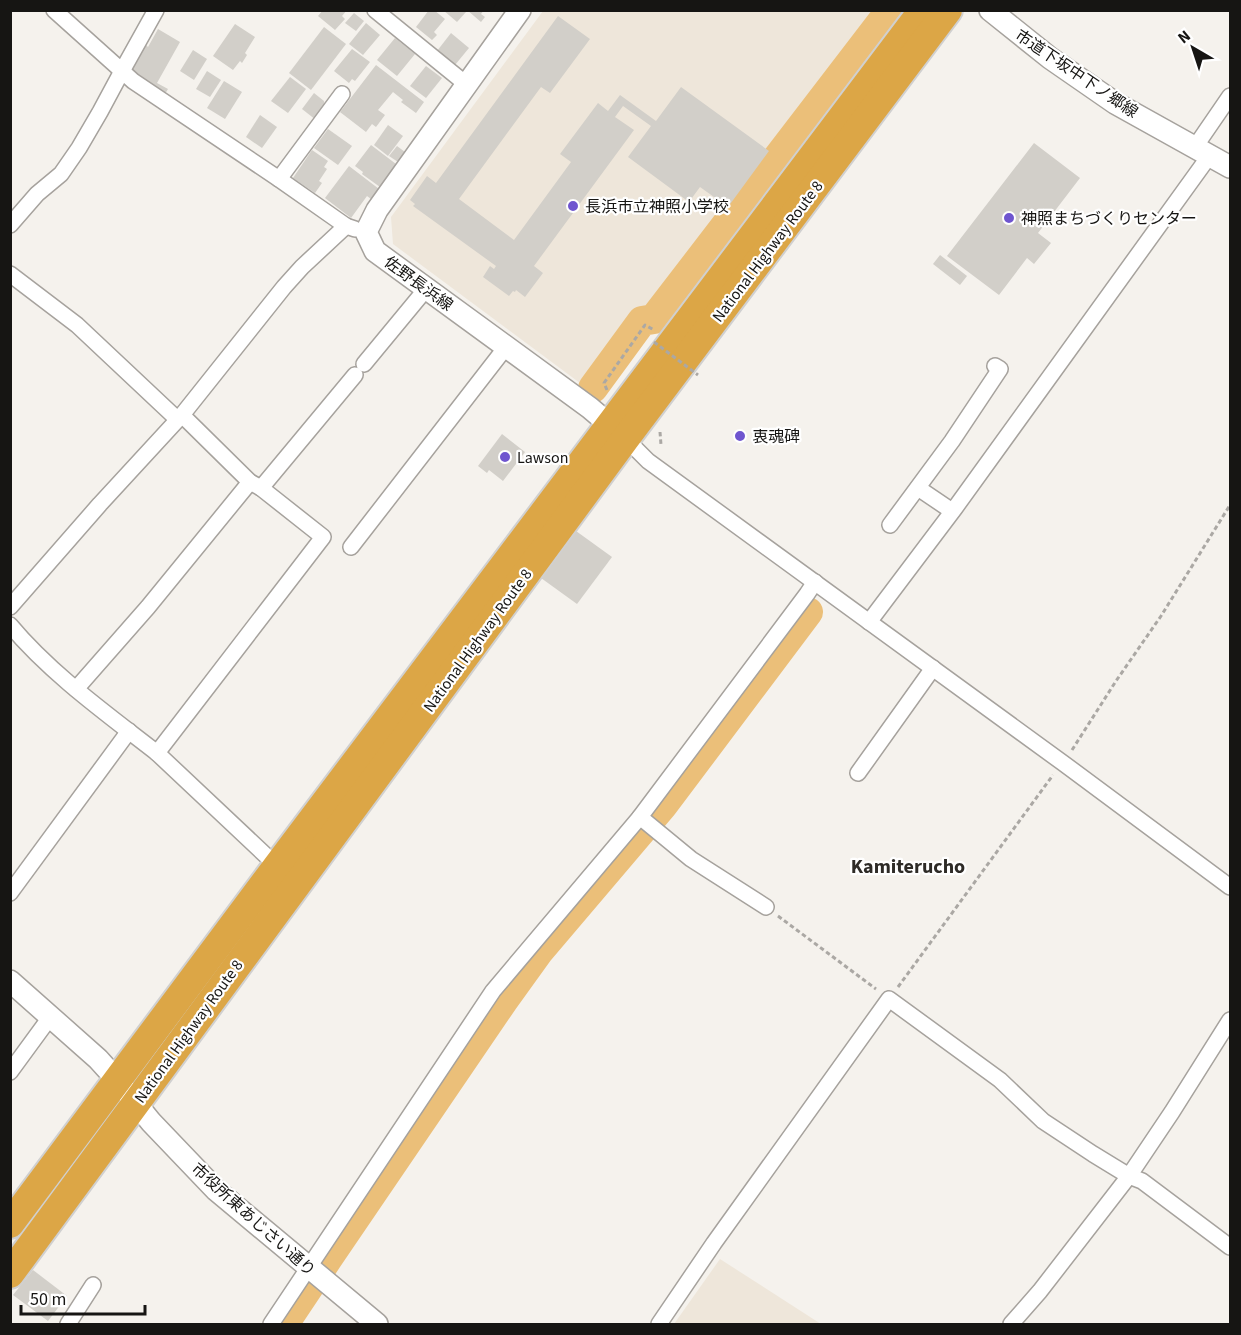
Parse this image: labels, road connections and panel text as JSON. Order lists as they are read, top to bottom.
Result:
{
  "streets": {
    "highway": ["National Highway Route 8"],
    "street": ["市道下坂中下ノ郷線", "佐野長浜線", "市役所東あじさい通り"]
  },
  "crossings": [
    ["National Highway Route 8", "佐野長浜線"],
    ["National Highway Route 8", "市役所東あじさい通り"]
  ],
  "districts": ["Kamiterucho"],
  "places": [
    "長浜市立神照小学校",
    "神照まちづくりセンター",
    "衷魂碑",
    "Lawson"
  ],
  "scale_bar": "50 m",
  "north": "top left"
}
